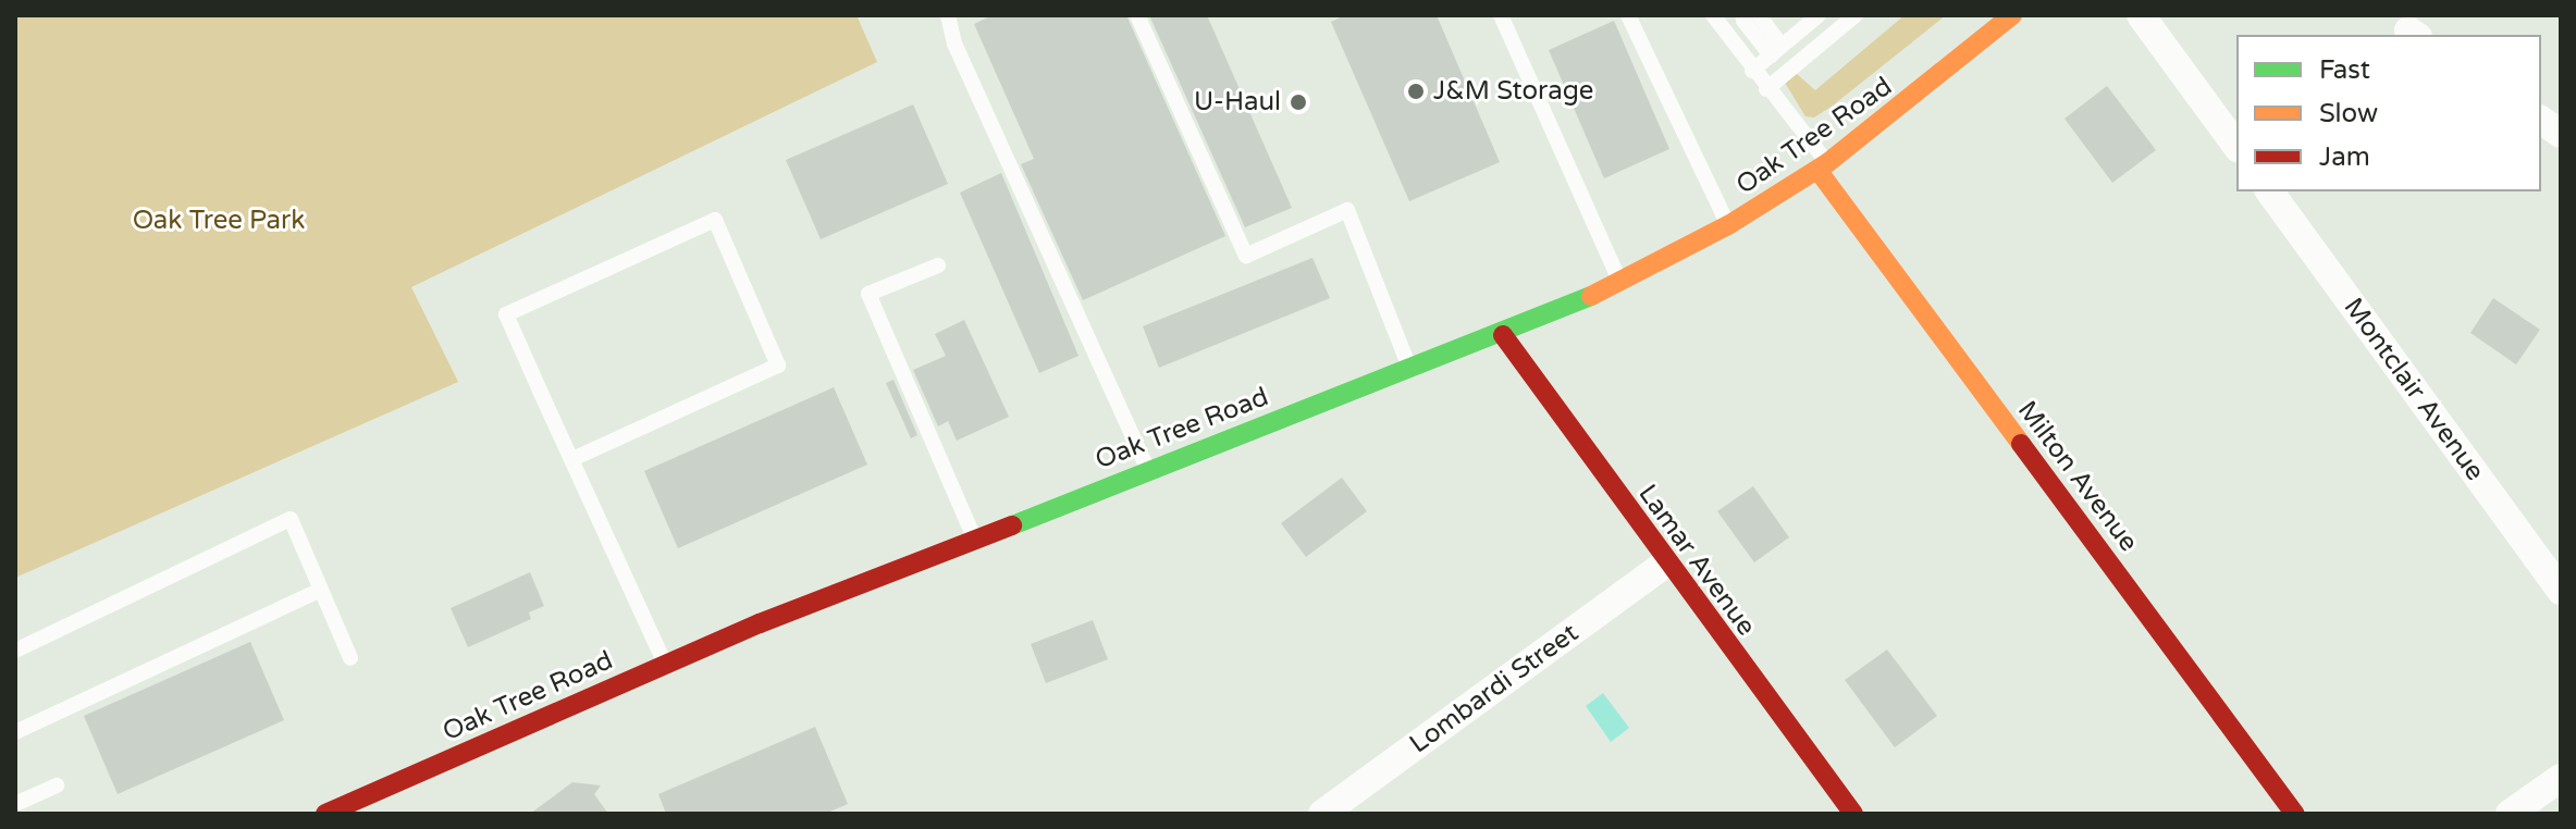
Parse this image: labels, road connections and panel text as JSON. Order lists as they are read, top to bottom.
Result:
{
  "streets": {
    "main road": ["Oak Tree Road", "Milton Avenue", "Lamar Avenue"],
    "street": ["Montclair Avenue", "Lombardi Street"]
  },
  "crossings": [
    ["Oak Tree Road", "Milton Avenue"],
    ["Oak Tree Road", "Lamar Avenue"],
    ["Lamar Avenue", "Lombardi Street"]
  ],
  "parks": ["Oak Tree Park"],
  "places": ["J&M Storage", "U-Haul"],
  "legend": ["Fast", "Slow", "Jam"]
}
